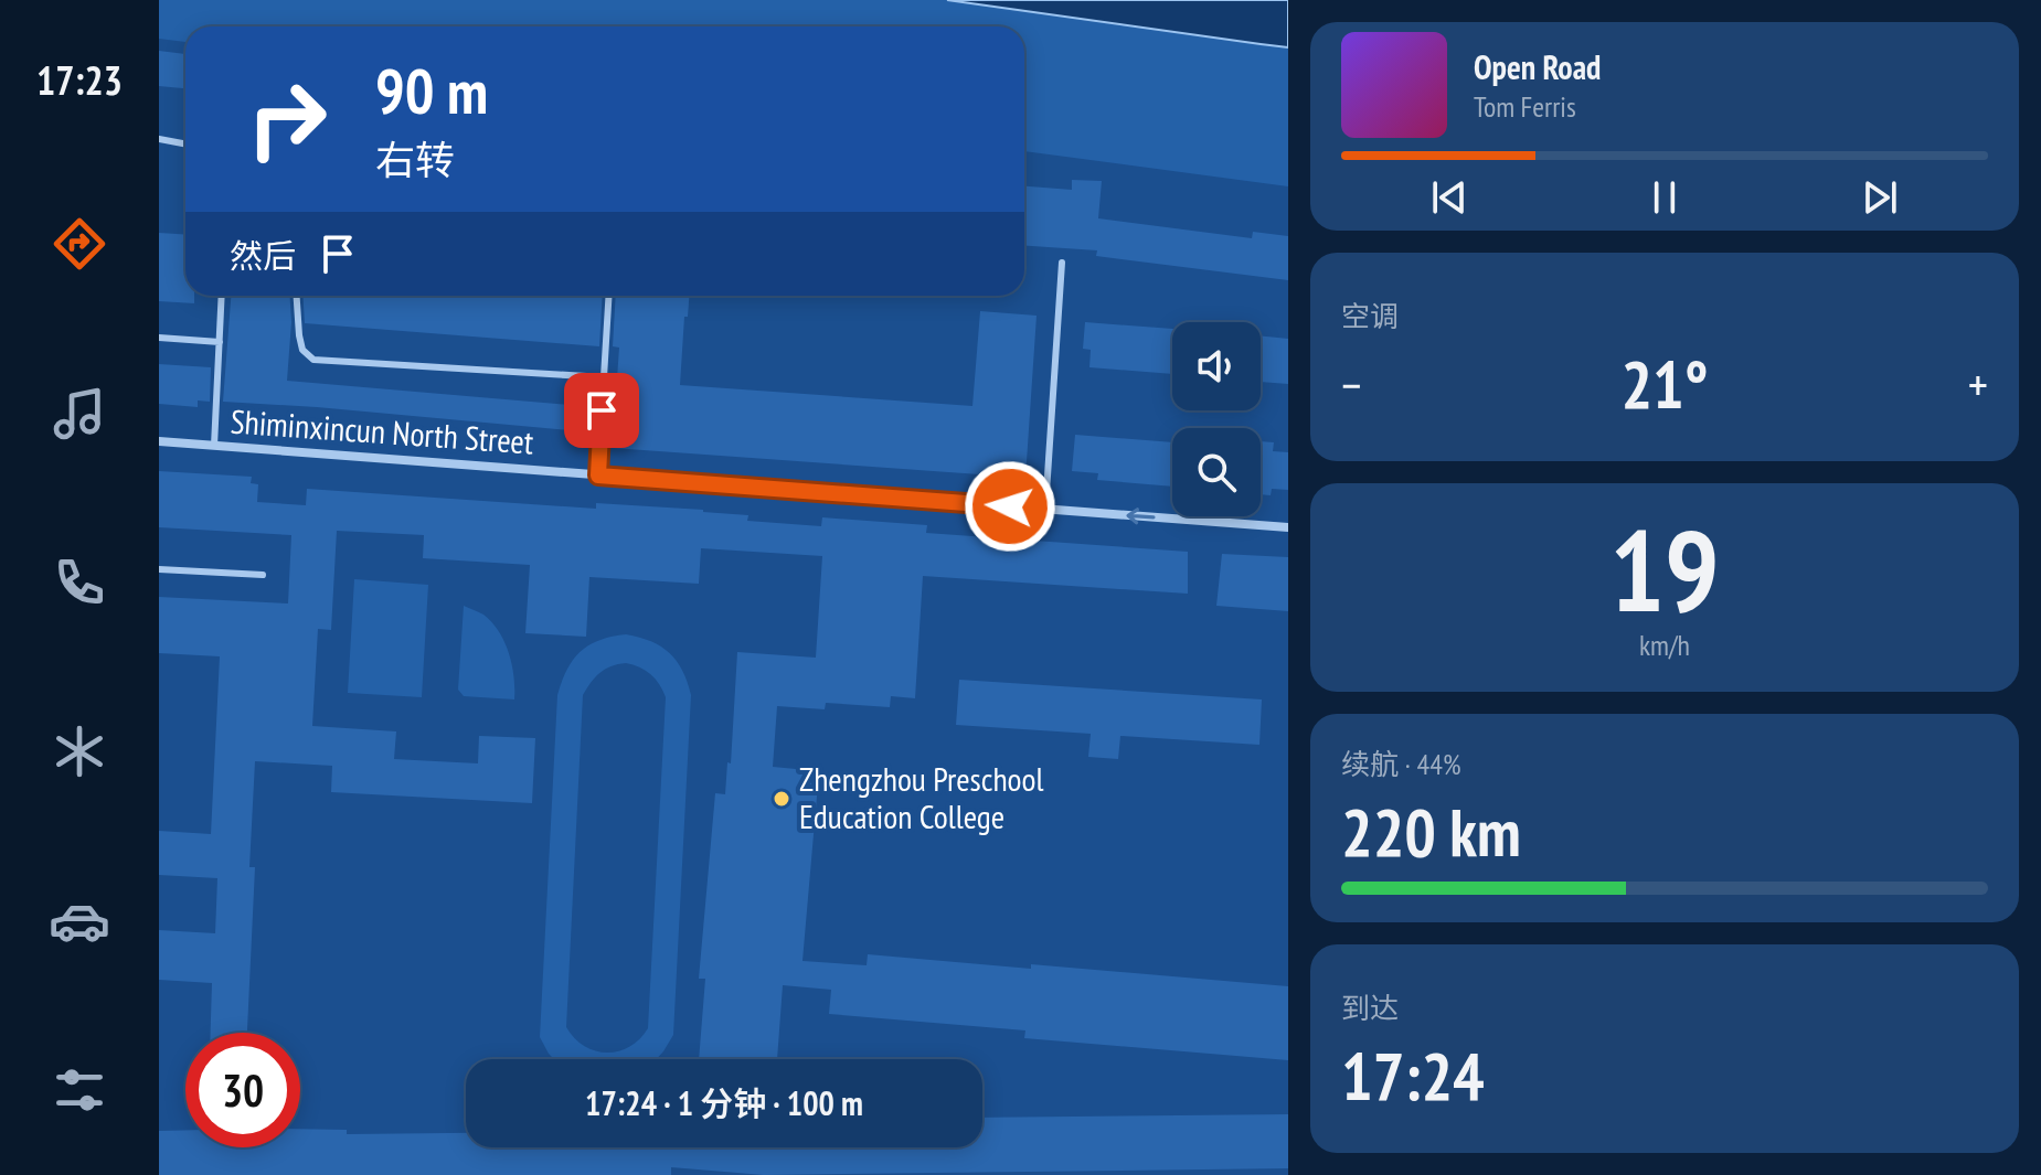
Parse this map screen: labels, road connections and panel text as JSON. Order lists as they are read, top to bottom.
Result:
{
  "streets": {
    "street": ["Shiminxincun North Street"]
  },
  "places": ["Zhengzhou Preschool Education College"],
  "page": {
    "tabs": "17:23",
    "turn": ["90 m", "右转"],
    "song": ["Open Road", "Tom Ferris"],
    "then": "然后",
    "tile": [
      "空调",
      ["19", "km/h"],
      ["续航 · 44%", "220 km"],
      ["到达", "17:24"]
    ],
    "heat": ["−", "21°", "+"],
    "limit": "30",
    "trip": "17:24 · 1 分钟 · 100 m"
  }
}
